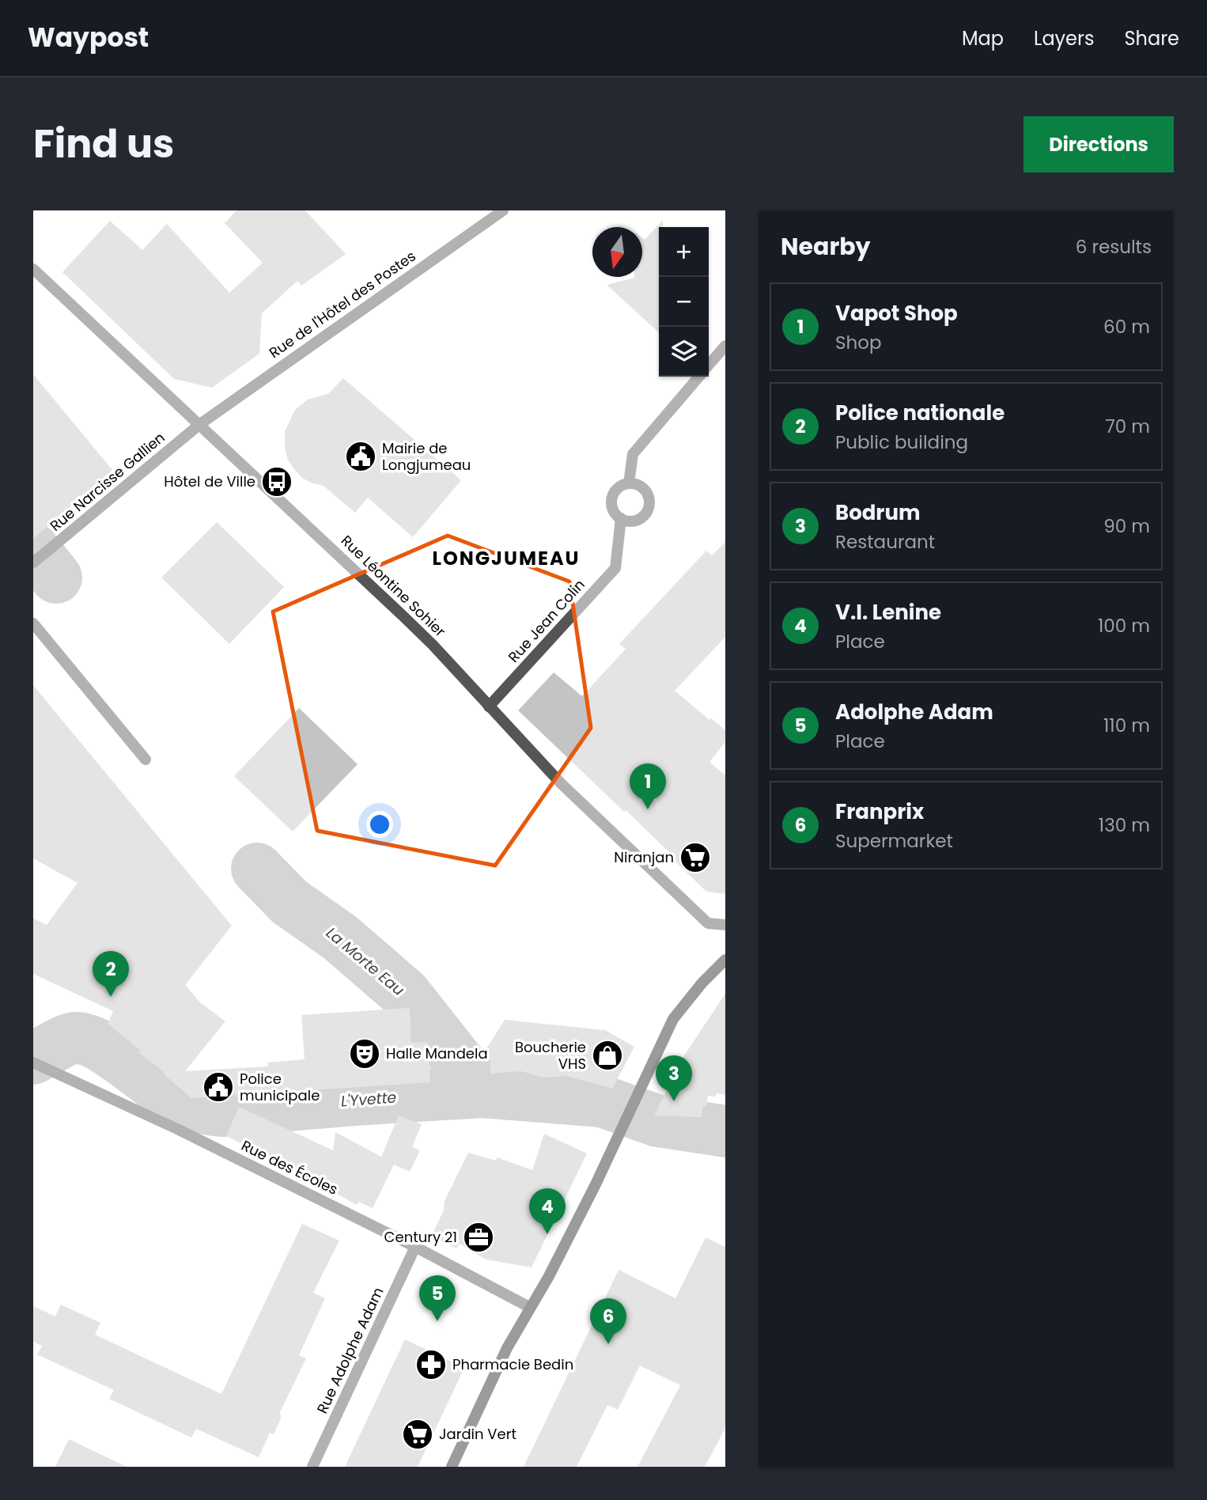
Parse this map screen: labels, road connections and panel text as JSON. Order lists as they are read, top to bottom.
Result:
{
  "streets": {
    "street": [
      "Rue de l'Hôtel des Postes",
      "Rue Narcisse Gallien",
      "Rue Léontine Sohier",
      "Rue Jean Colin",
      "Rue des Écoles",
      "Rue Adolphe Adam"
    ]
  },
  "crossings": [
    ["Rue de l'Hôtel des Postes", "Rue Narcisse Gallien"],
    ["Rue de l'Hôtel des Postes", "Rue Léontine Sohier"],
    ["Rue Narcisse Gallien", "Rue Léontine Sohier"],
    ["Rue Léontine Sohier", "Rue Jean Colin"],
    ["Rue des Écoles", "Rue Adolphe Adam"]
  ],
  "districts": ["LONGJUMEAU"],
  "water": ["La Morte Eau", "L'Yvette"],
  "places": {
    "public building": ["Mairie de Longjumeau", "Police municipale"],
    "bus stop": ["Hôtel de Ville"],
    "supermarket": ["Niranjan", "Jardin Vert"],
    "theatre": ["Halle Mandela"],
    "shop": ["Boucherie VHS"],
    "office": ["Century 21"],
    "pharmacy": ["Pharmacie Bedin"]
  },
  "north": "bottom",
  "page": {
    "header": "Waypost",
    "nav": ["Map", "Layers", "Share"],
    "title": "Find us",
    "buttons": "Directions",
    "heading": ["Nearby", "6 results"],
    "map_buttons": ["+", "−"],
    "list": [
      {
        "mark": "1",
        "name": "Vapot Shop",
        "note": "Shop",
        "value": "60 m"
      },
      {
        "mark": "2",
        "name": "Police nationale",
        "note": "Public building",
        "value": "70 m"
      },
      {
        "mark": "3",
        "name": "Bodrum",
        "note": "Restaurant",
        "value": "90 m"
      },
      {
        "mark": "4",
        "name": "V.I. Lenine",
        "note": "Place",
        "value": "100 m"
      },
      {
        "mark": "5",
        "name": "Adolphe Adam",
        "note": "Place",
        "value": "110 m"
      },
      {
        "mark": "6",
        "name": "Franprix",
        "note": "Supermarket",
        "value": "130 m"
      }
    ],
    "pins": [
      "1",
      "2",
      "3",
      "4",
      "5",
      "6"
    ]
  }
}
